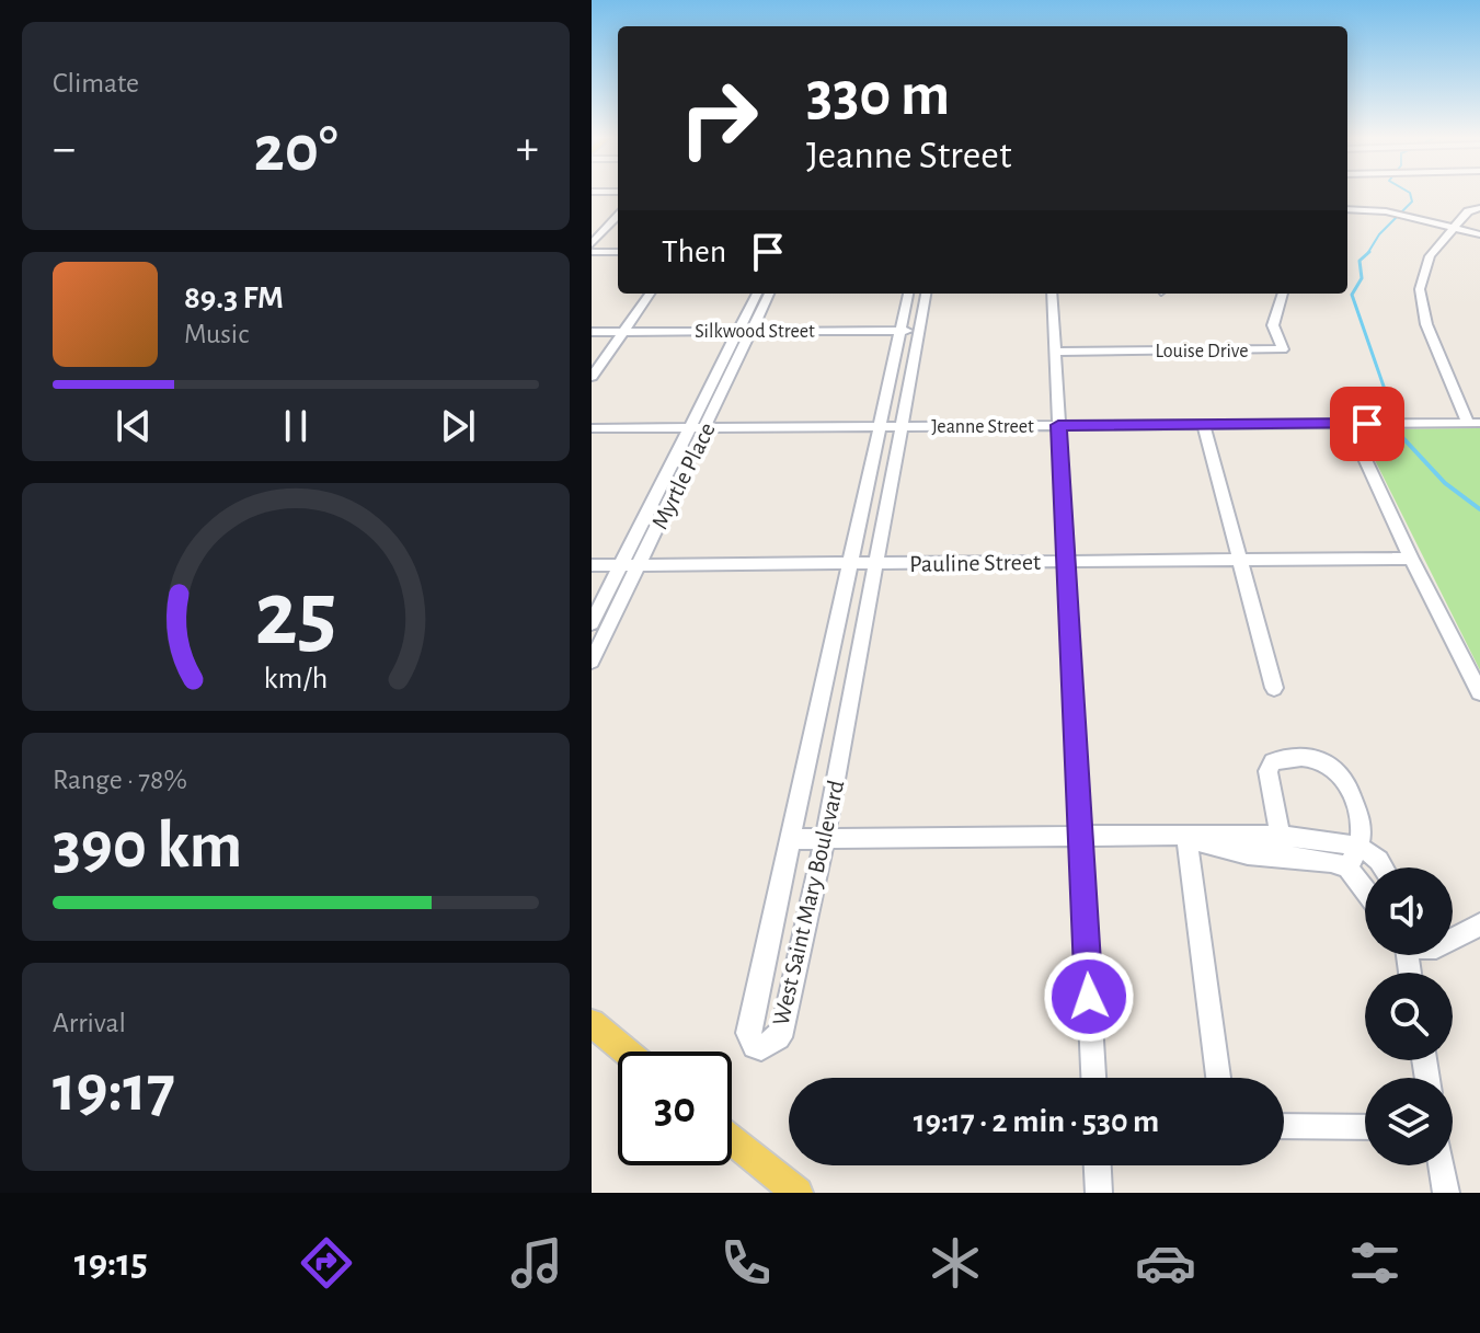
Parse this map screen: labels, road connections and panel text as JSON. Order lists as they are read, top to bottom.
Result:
{
  "streets": {
    "street": [
      "Silkwood Street",
      "Louise Drive",
      "Jeanne Street",
      "Myrtle Place",
      "Pauline Street",
      "West Saint Mary Boulevard"
    ]
  },
  "crossings": [
    ["Silkwood Street", "Myrtle Place"],
    ["Silkwood Street", "West Saint Mary Boulevard"],
    ["Jeanne Street", "Myrtle Place"],
    ["Jeanne Street", "West Saint Mary Boulevard"],
    ["Myrtle Place", "Pauline Street"],
    ["Pauline Street", "West Saint Mary Boulevard"]
  ],
  "page": {
    "tile": [
      "Climate",
      ["Range · 78%", "390 km"],
      ["Arrival", "19:17"]
    ],
    "turn": ["330 m", "Jeanne Street"],
    "heat": ["−", "20°", "+"],
    "then": "Then",
    "song": ["89.3 FM", "Music"],
    "limit": "30",
    "trip": "19:17 · 2 min · 530 m",
    "tabs": "19:15",
    "gauge": ["25", "km/h"]
  }
}
